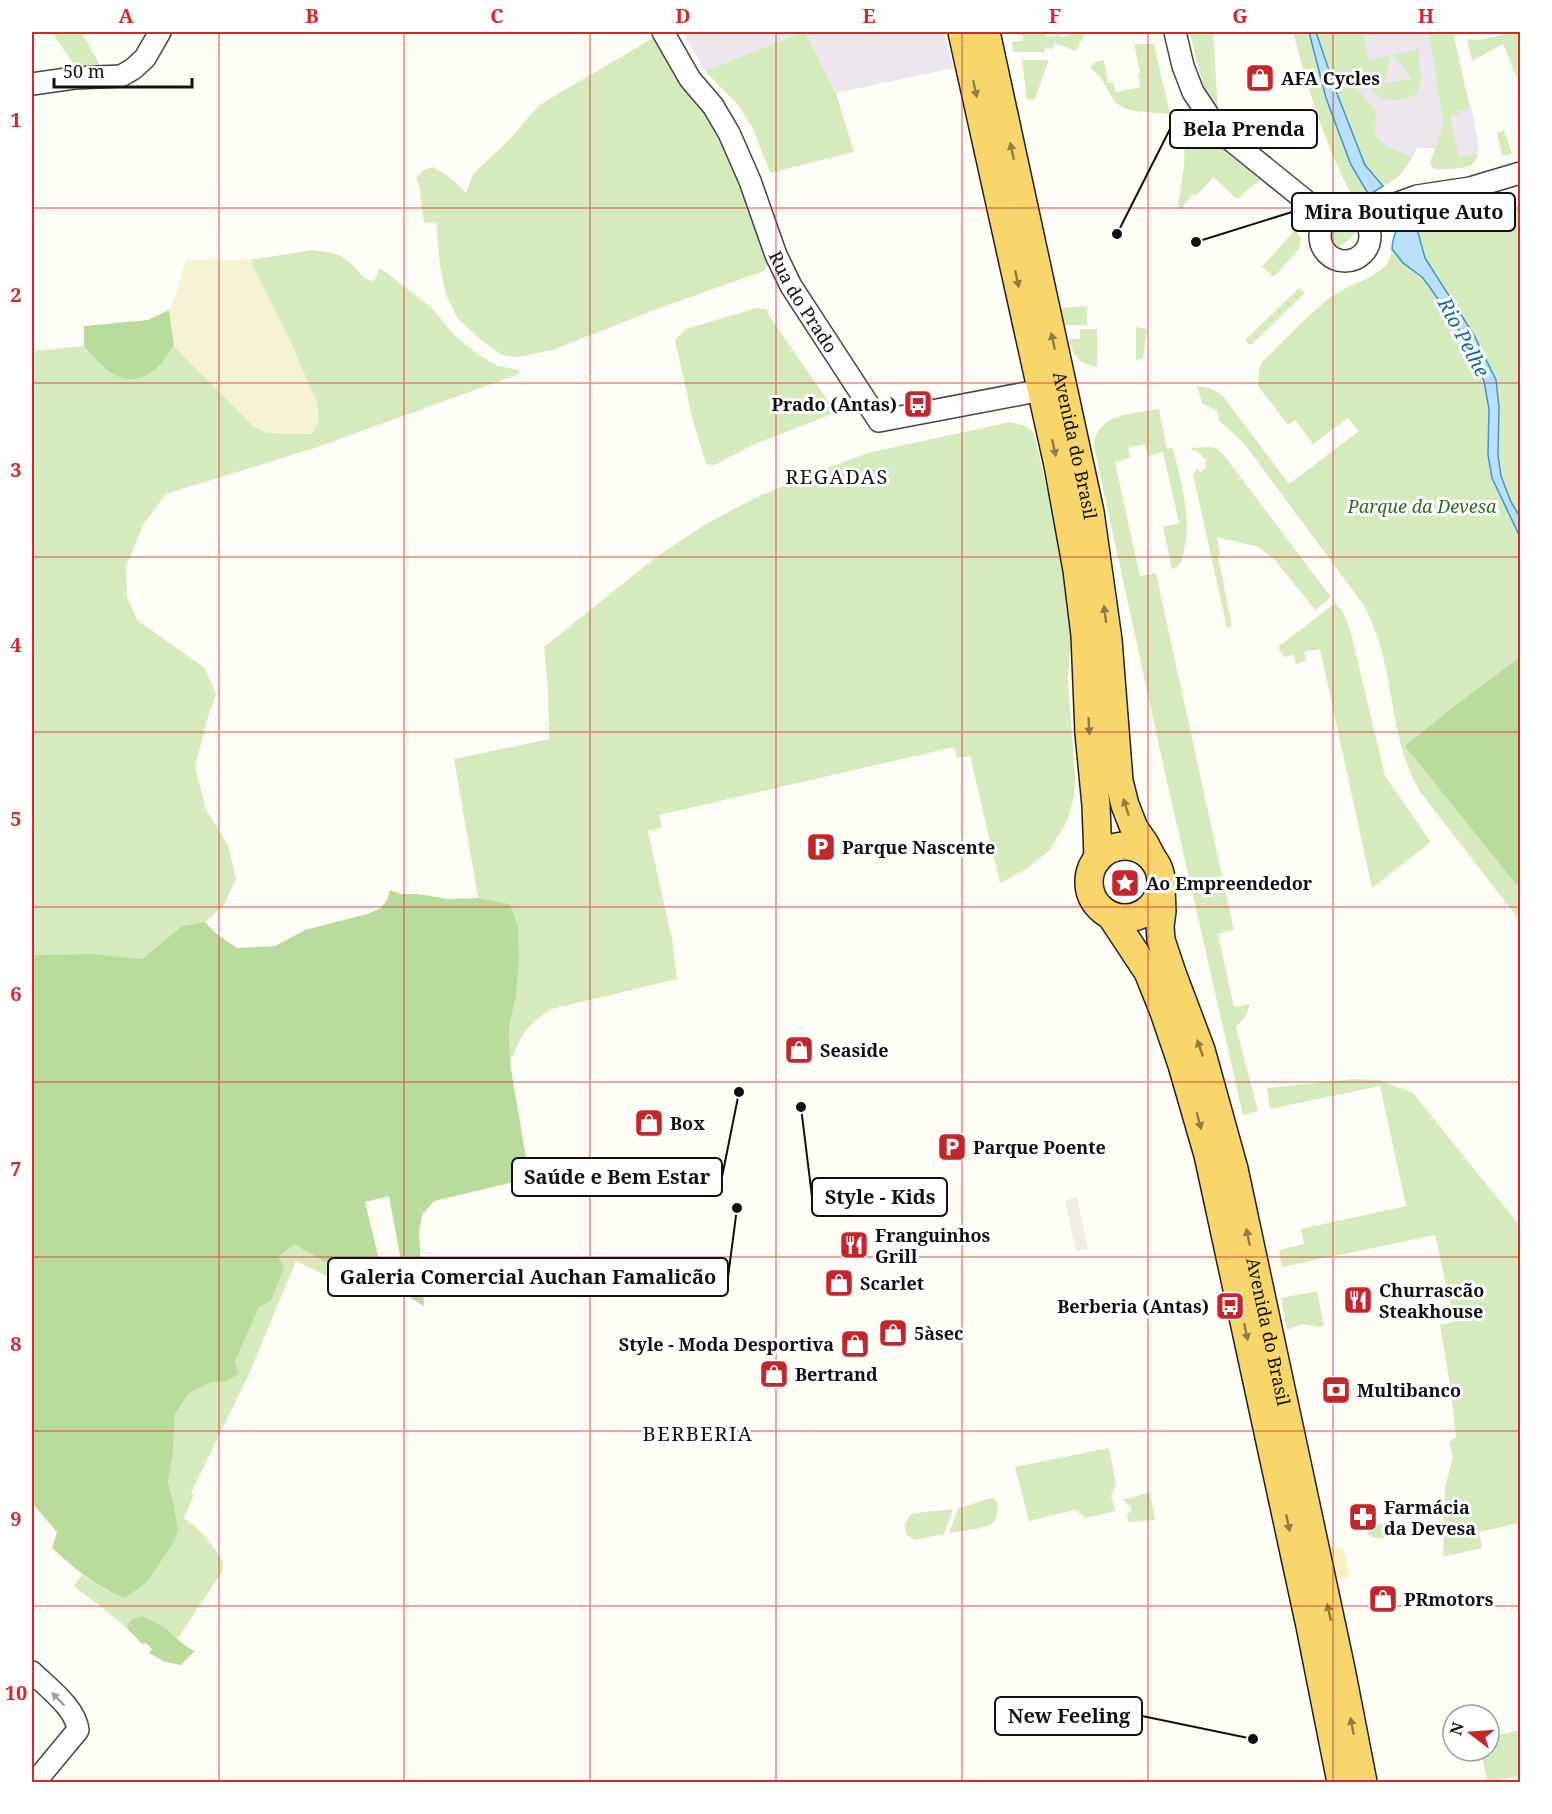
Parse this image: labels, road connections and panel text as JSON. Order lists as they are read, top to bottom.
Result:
{
  "streets": {
    "main road": ["Avenida do Brasil"],
    "street": ["Rua do Prado"]
  },
  "crossings": [
    ["Rua do Prado", "Avenida do Brasil"]
  ],
  "districts": ["REGADAS", "BERBERIA"],
  "water": ["Rio Pelhe"],
  "parks": ["Parque da Devesa"],
  "places": {
    "shop": [
      "AFA Cycles",
      "Seaside",
      "Box",
      "Scarlet",
      "5àsec",
      "Style - Moda Desportiva",
      "Bertrand",
      "PRmotors"
    ],
    "other": [
      "Bela Prenda",
      "Mira Boutique Auto",
      "Saúde e Bem Estar",
      "Style - Kids",
      "Galeria Comercial Auchan Famalicão",
      "New Feeling"
    ],
    "bus stop": ["Prado (Antas)", "Berberia (Antas)"],
    "parking": ["Parque Nascente", "Parque Poente"],
    "place": ["Ao Empreendedor"],
    "restaurant": ["Franguinhos Grill", "Churrascão Steakhouse"],
    "bank": ["Multibanco"],
    "pharmacy": ["Farmácia da Devesa"]
  },
  "scale_bar": "50 m",
  "north": "left",
  "grid": {
    "columns": [
      "A",
      "B",
      "C",
      "D",
      "E",
      "F",
      "G",
      "H"
    ],
    "rows": [
      "1",
      "2",
      "3",
      "4",
      "5",
      "6",
      "7",
      "8",
      "9",
      "10"
    ]
  }
}
